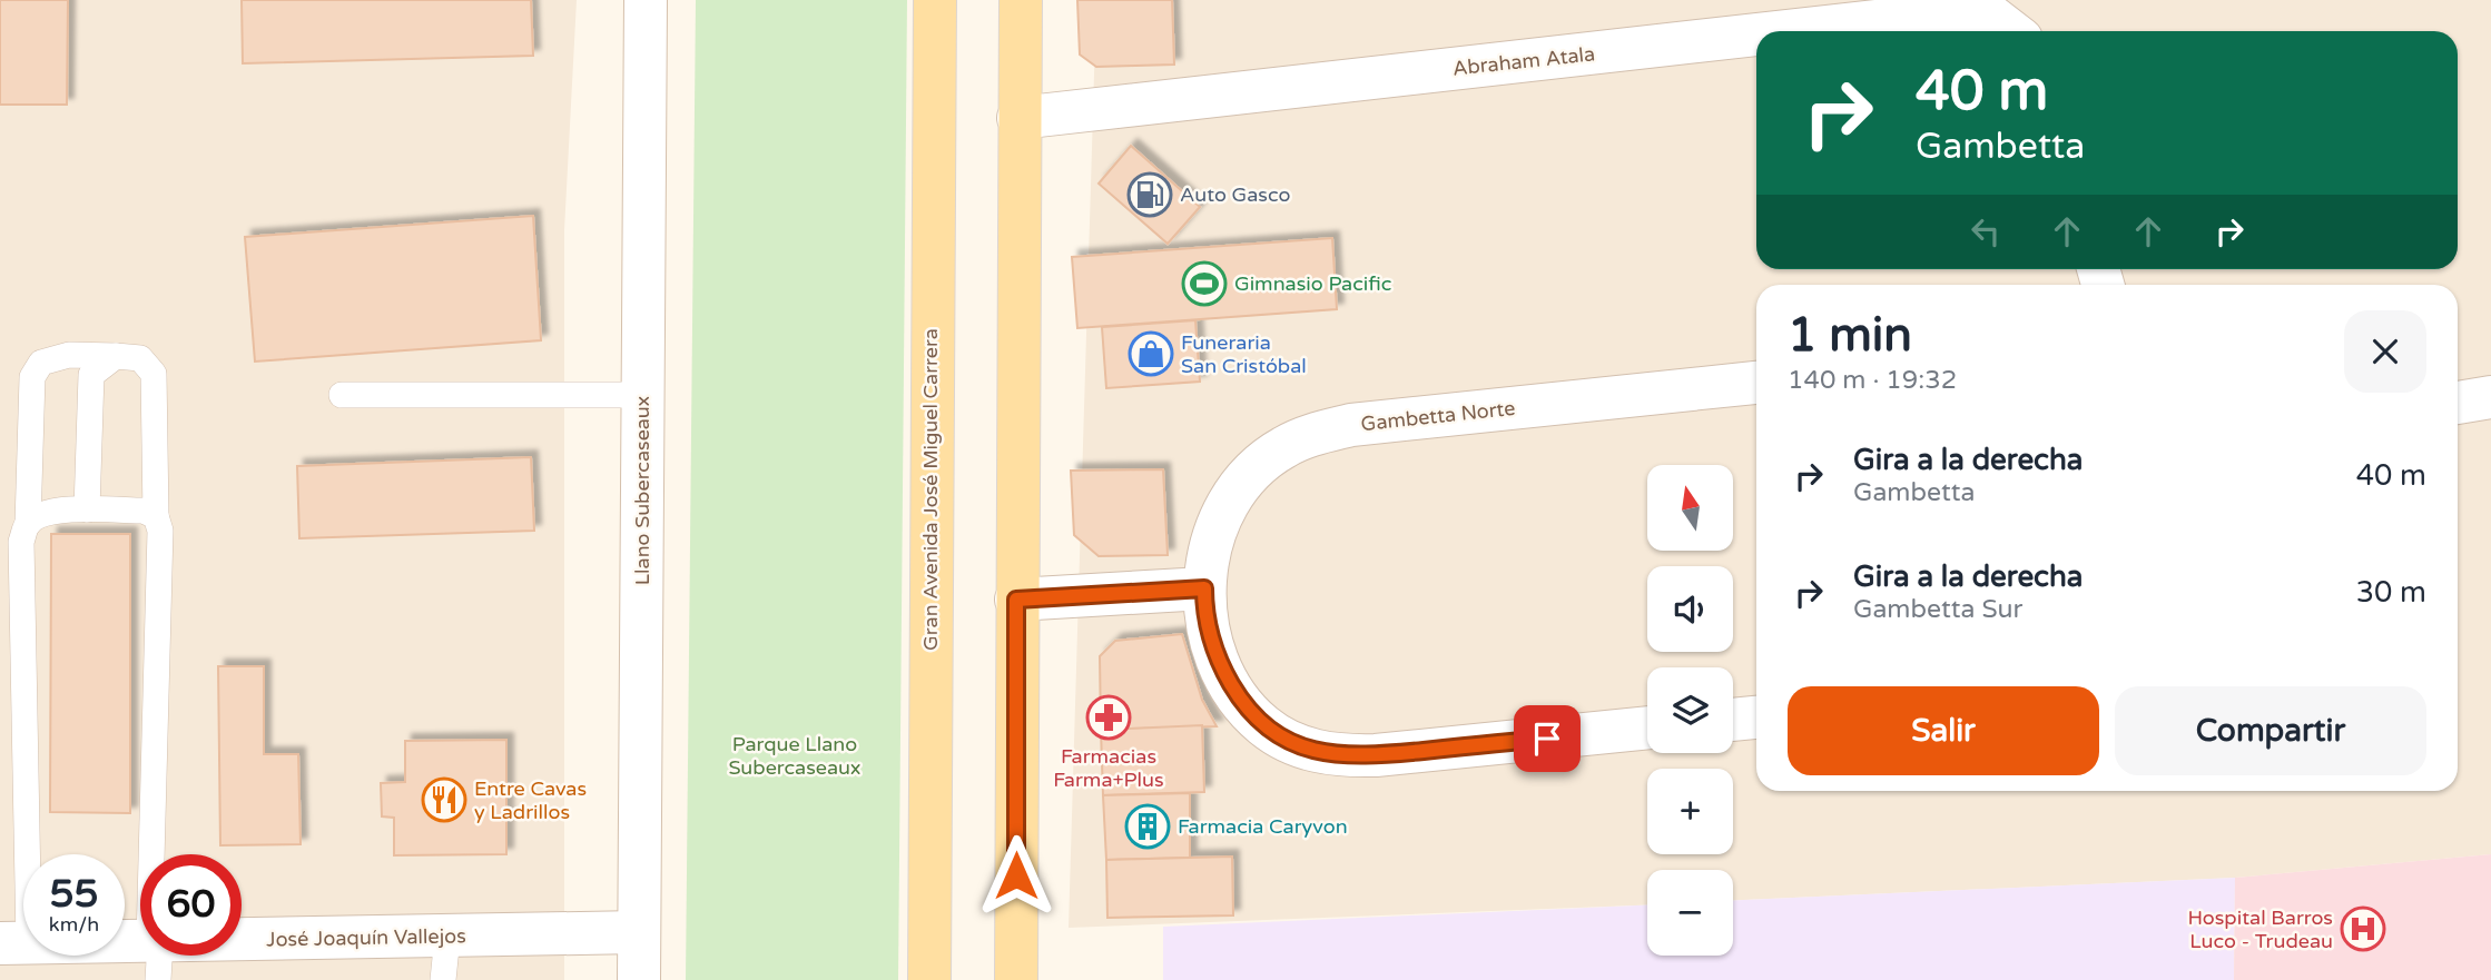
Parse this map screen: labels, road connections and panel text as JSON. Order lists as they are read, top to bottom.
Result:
{
  "streets": {
    "main road": ["Gran Avenida José Miguel Carrera"],
    "street": [
      "Abraham Atala",
      "Gambetta Norte",
      "Llano Subercaseaux",
      "José Joaquín Vallejos"
    ]
  },
  "crossings": [
    ["Llano Subercaseaux", "José Joaquín Vallejos"]
  ],
  "parks": ["Parque Llano Subercaseaux"],
  "places": {
    "fuel station": ["Auto Gasco"],
    "sports": ["Gimnasio Pacific"],
    "shop": ["Funeraria San Cristóbal"],
    "pharmacy": ["Farmacias Farma+Plus"],
    "restaurant": ["Entre Cavas y Ladrillos"],
    "building": ["Farmacia Caryvon"],
    "hospital": ["Hospital Barros Luco - Trudeau"]
  },
  "north": "top",
  "page": {
    "turn": ["40 m", "Gambetta"],
    "heading": ["1 min", "140 m · 19:32"],
    "list": [
      {
        "name": "Gira a la derecha",
        "note": "Gambetta",
        "value": "40 m"
      },
      {
        "name": "Gira a la derecha",
        "note": "Gambetta Sur",
        "value": "30 m"
      }
    ],
    "map_buttons": ["+", "−"],
    "buttons": ["Salir", "Compartir"],
    "speed": "55 km/h",
    "limit": "60"
  }
}
